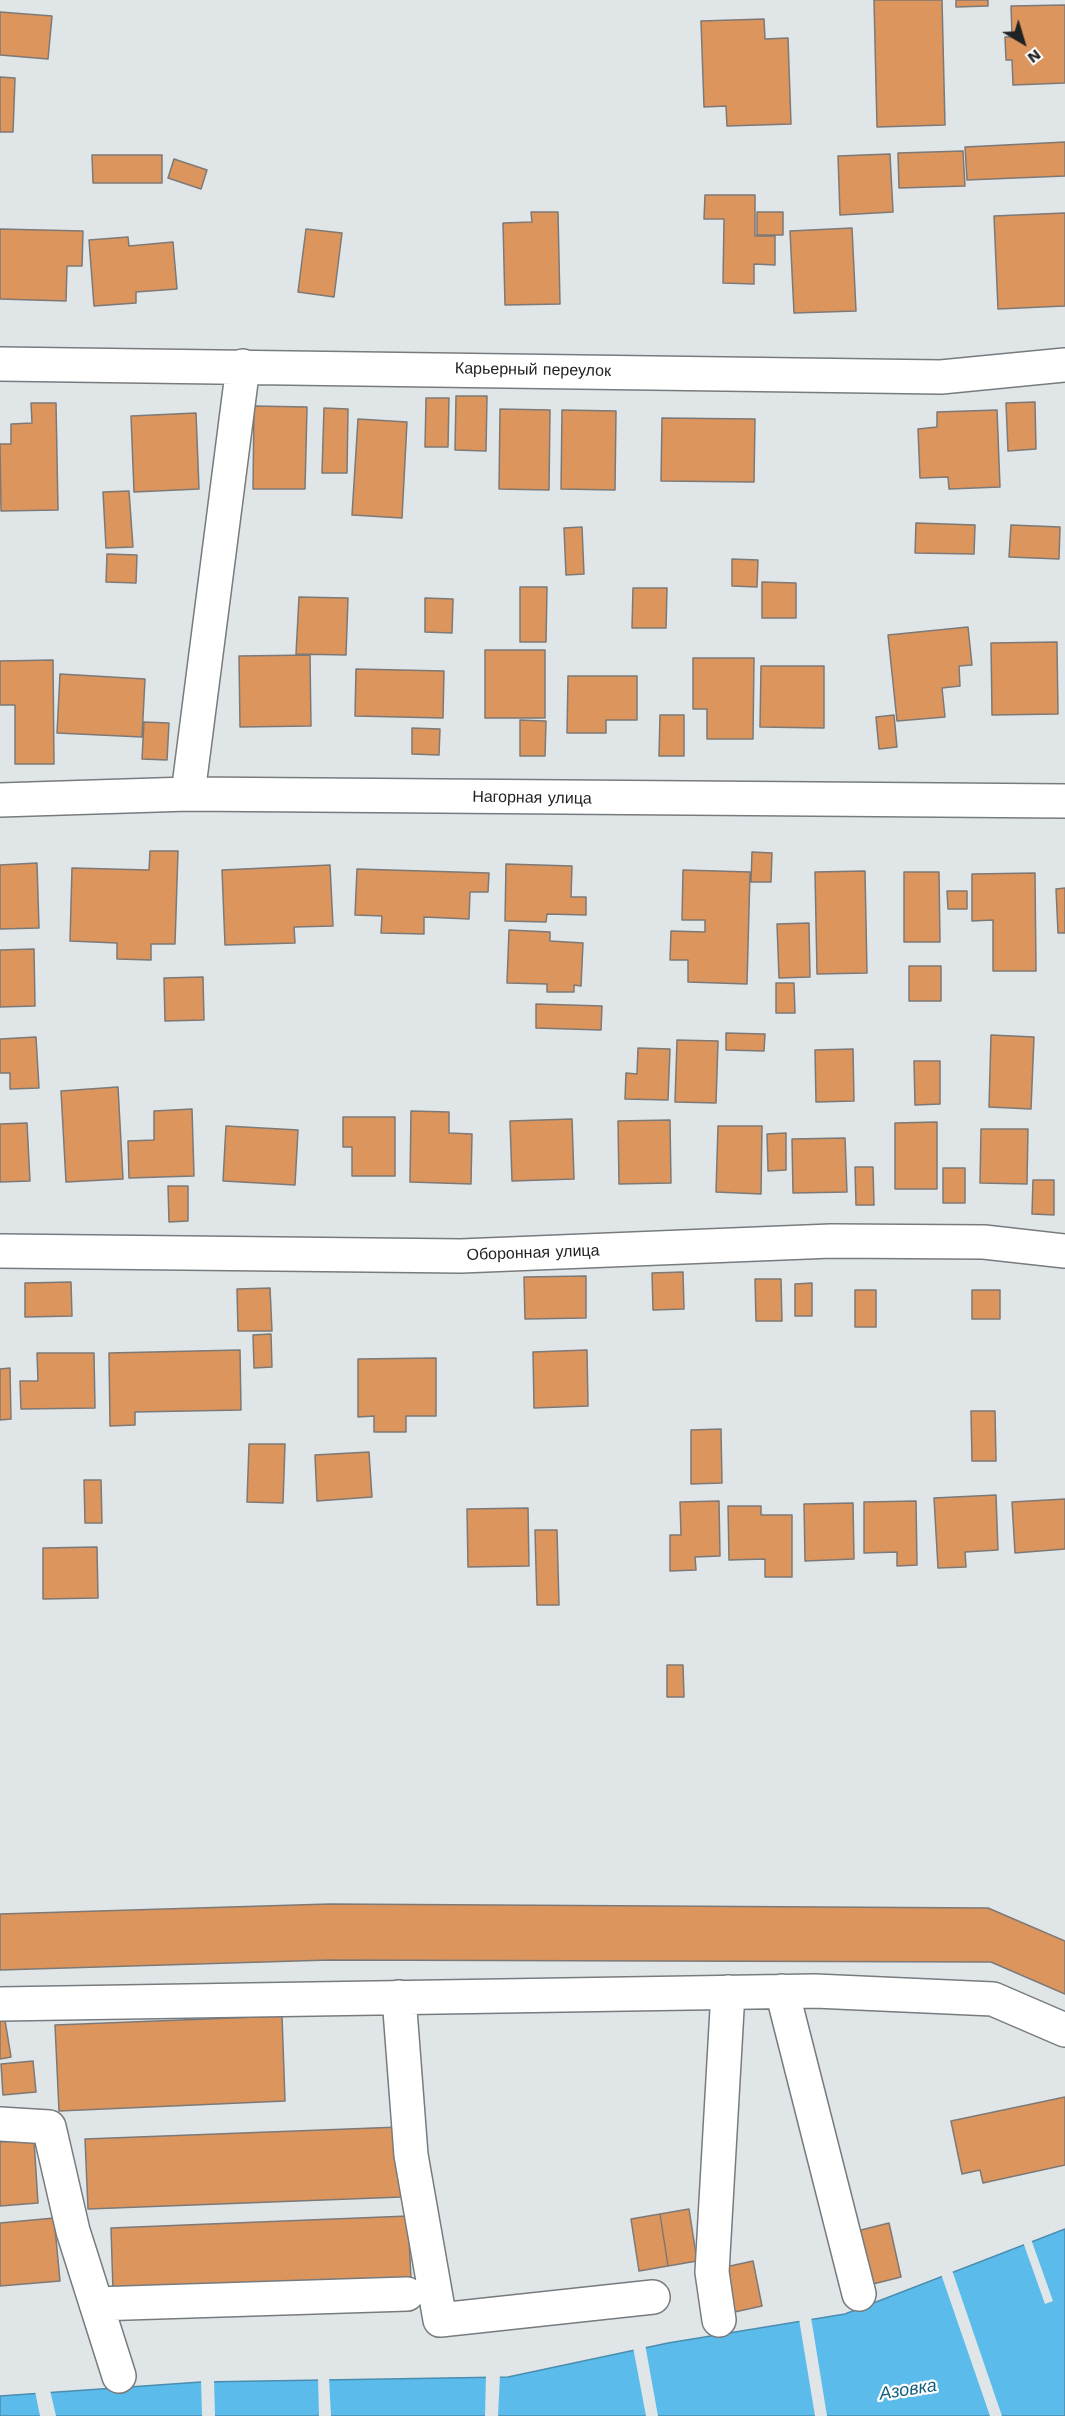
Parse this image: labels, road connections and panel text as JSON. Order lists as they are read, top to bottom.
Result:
{
  "streets": {
    "street": ["Карьерный переулок", "Нагорная улица", "Оборонная улица"]
  },
  "water": ["Азовка"],
  "north": "bottom right"
}
